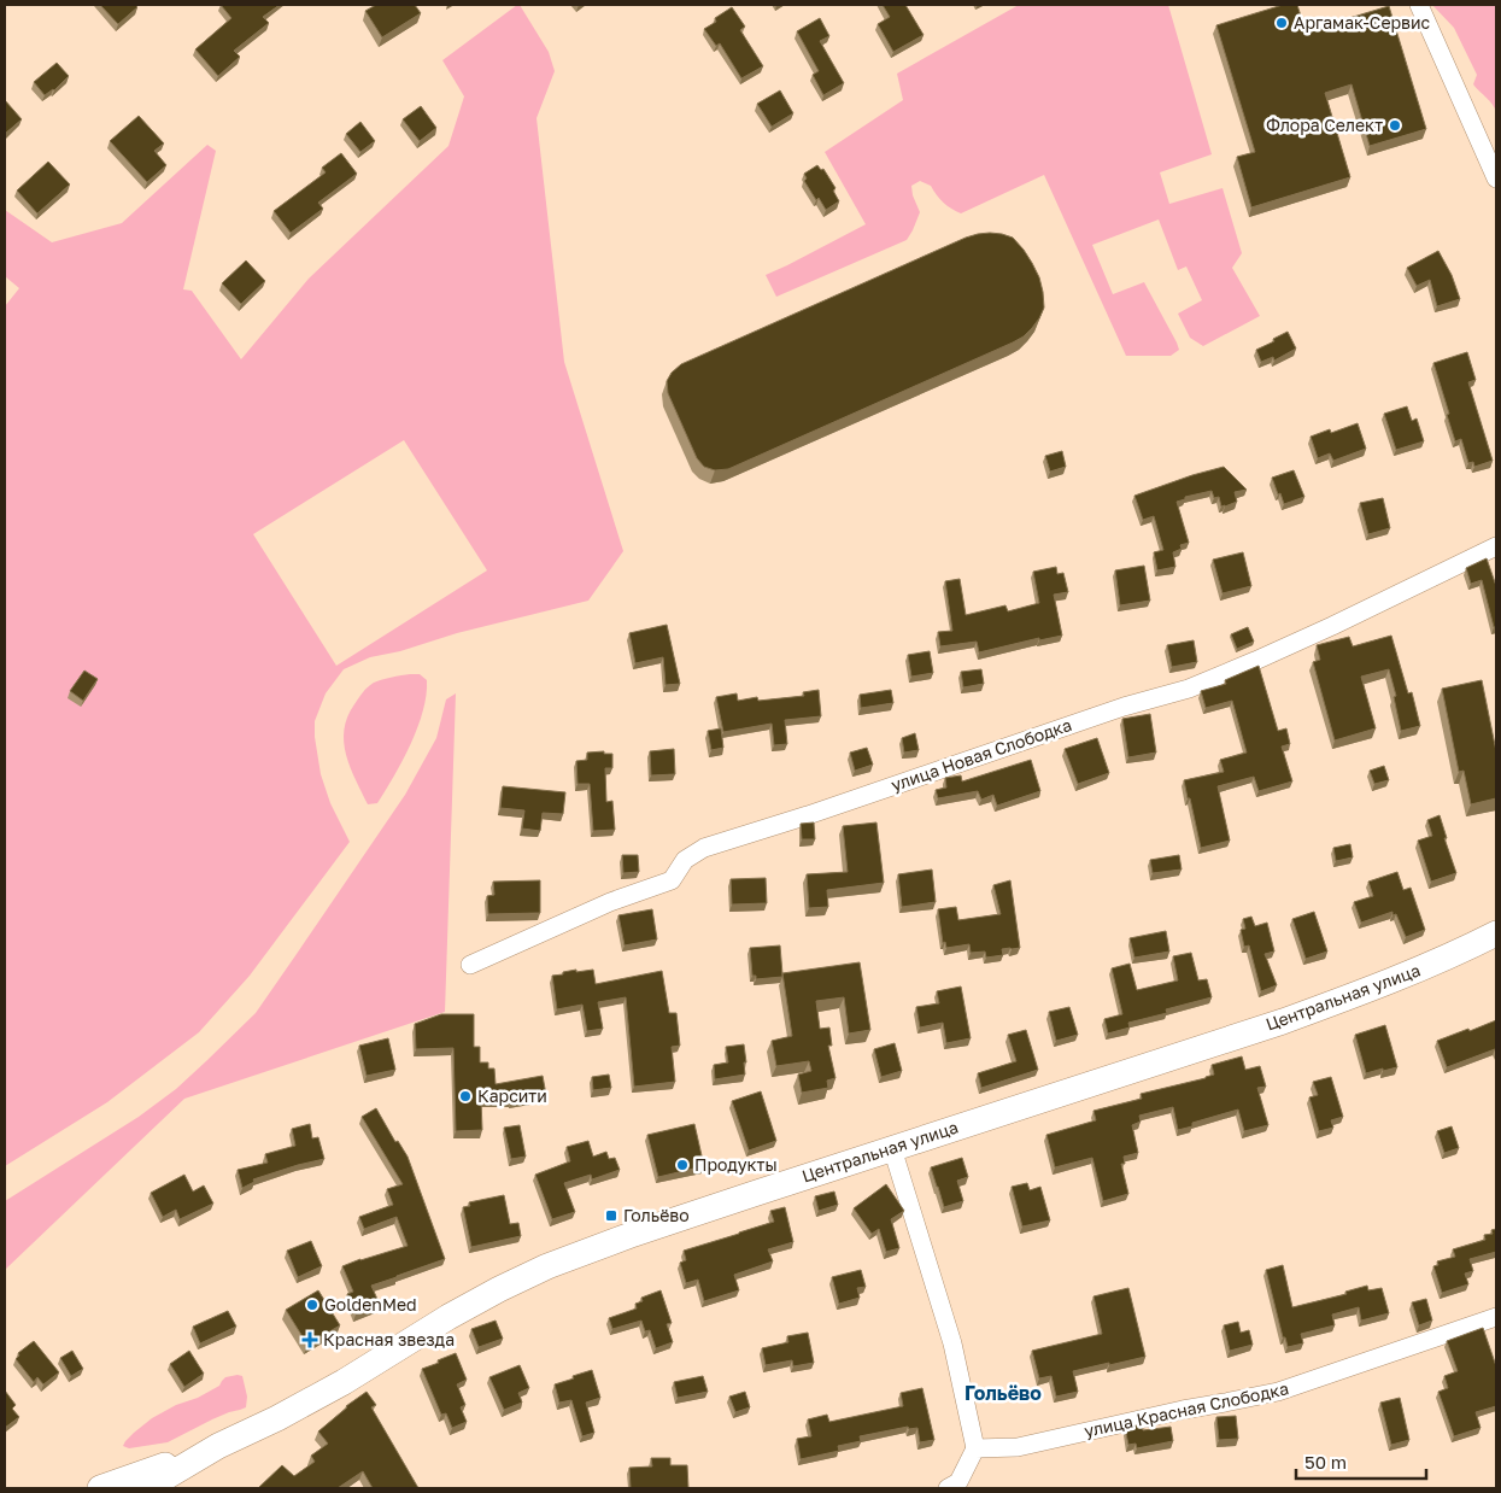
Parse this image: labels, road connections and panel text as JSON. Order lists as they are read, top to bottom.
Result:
{
  "streets": {
    "main road": ["Центральная улица"],
    "street": ["улица Новая Слободка", "улица Красная Слободка"]
  },
  "districts": ["Гольёво"],
  "places": {
    "other": [
      "Аргамак-Сервис",
      "Флора Селект",
      "Карсити",
      "Продукты",
      "GoldenMed"
    ],
    "transit": ["Гольёво"],
    "health": ["Красная звезда"]
  },
  "scale_bar": "50 m"
}
